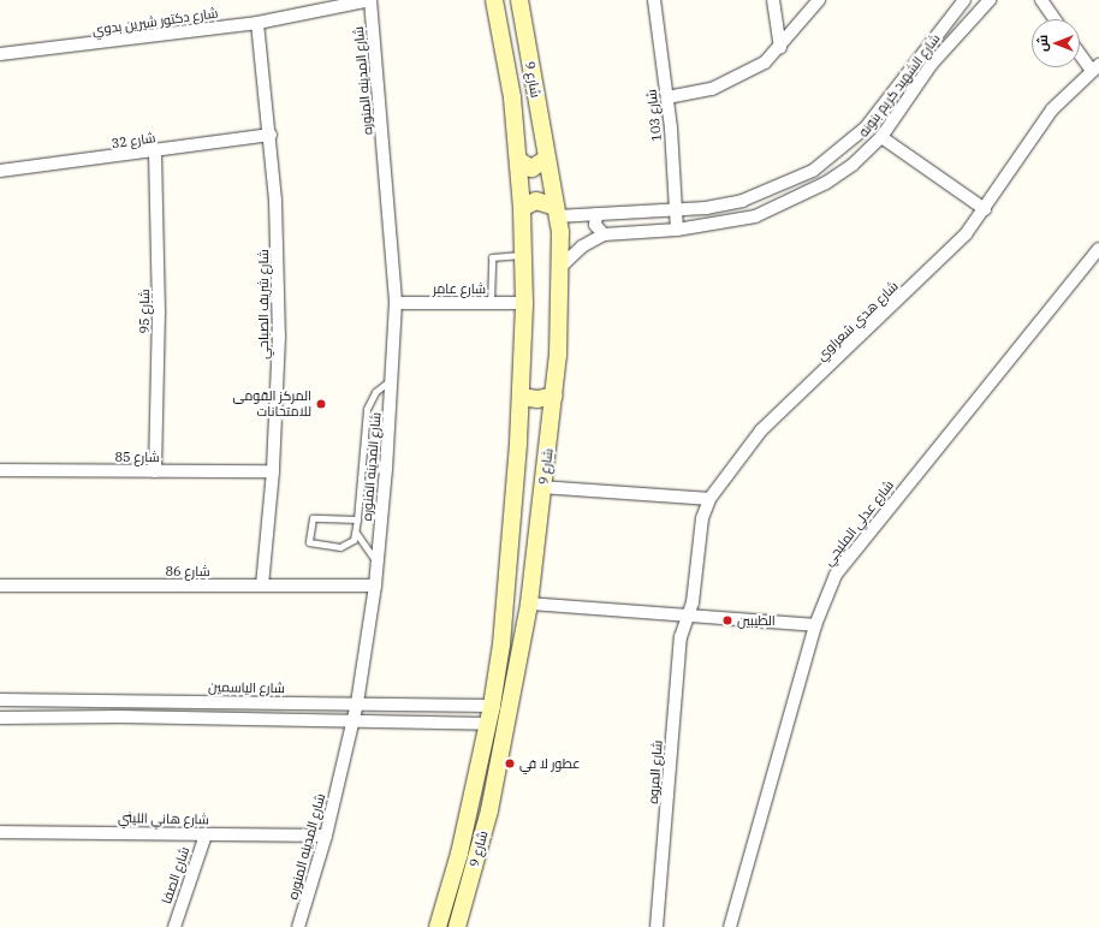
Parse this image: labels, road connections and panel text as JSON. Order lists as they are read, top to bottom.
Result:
{
  "streets": {
    "main road": ["شارع 9"],
    "street": [
      "شارع دكتور شيرين بدوي",
      "شارع المدينه المنوره",
      "شارع الشهيد كريم بنونه",
      "شارع 103",
      "شارع 32",
      "شارع عامر",
      "شارع شريف الصباحي",
      "شارع 95",
      "شارع هدي شعراوي",
      "شارع 85",
      "شارع عدلي المليجي",
      "شارع 86",
      "شارع الياسمين",
      "شارع المروه",
      "شارع هاني الليثي",
      "شارع الصفا"
    ]
  },
  "crossings": [
    ["شارع دكتور شيرين بدوي", "شارع المدينه المنوره"],
    ["شارع دكتور شيرين بدوي", "شارع شريف الصباحي"],
    ["شارع 9", "شارع الشهيد كريم بنونه"],
    ["شارع 9", "شارع عامر"],
    ["شارع 9", "شارع الياسمين"],
    ["شارع المدينه المنوره", "شارع عامر"],
    ["شارع المدينه المنوره", "شارع 86"],
    ["شارع المدينه المنوره", "شارع الياسمين"],
    ["شارع المدينه المنوره", "شارع هاني الليثي"],
    ["شارع الشهيد كريم بنونه", "شارع 103"],
    ["شارع 32", "شارع شريف الصباحي"],
    ["شارع 32", "شارع 95"],
    ["شارع شريف الصباحي", "شارع 85"],
    ["شارع شريف الصباحي", "شارع 86"],
    ["شارع 95", "شارع 85"],
    ["شارع هدي شعراوي", "شارع المروه"],
    ["شارع هاني الليثي", "شارع الصفا"]
  ],
  "places": ["المركز القومى للامتحانات", "الطيبين", "عطور لا في"],
  "north": "left"
}
